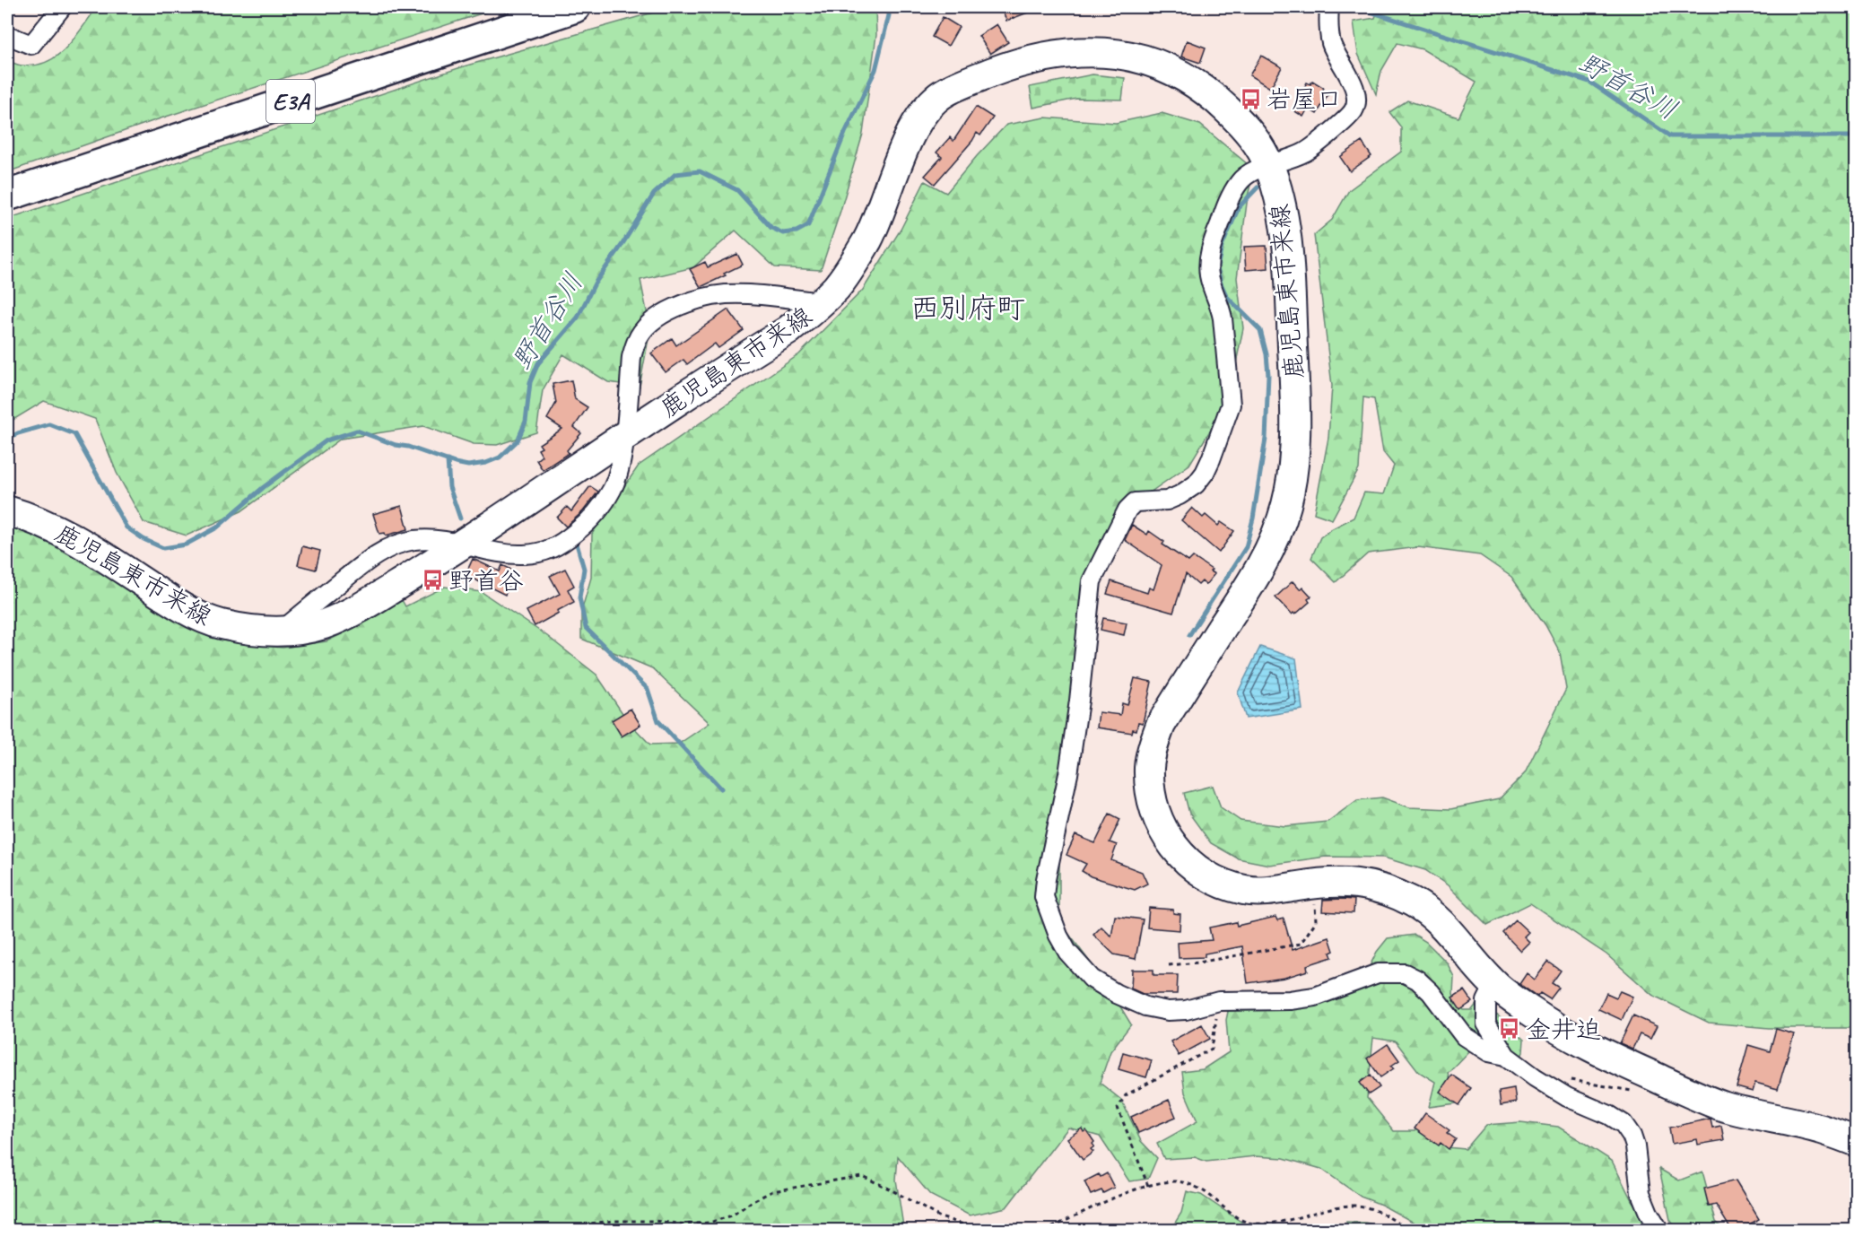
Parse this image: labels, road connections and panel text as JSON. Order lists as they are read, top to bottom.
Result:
{
  "streets": {
    "highway": ["E3A"],
    "main road": ["鹿児島東市来線"]
  },
  "districts": ["西別府町"],
  "water": ["野首谷川"],
  "places": {
    "bus stop": ["岩屋口", "野首谷", "金井迫"]
  }
}
